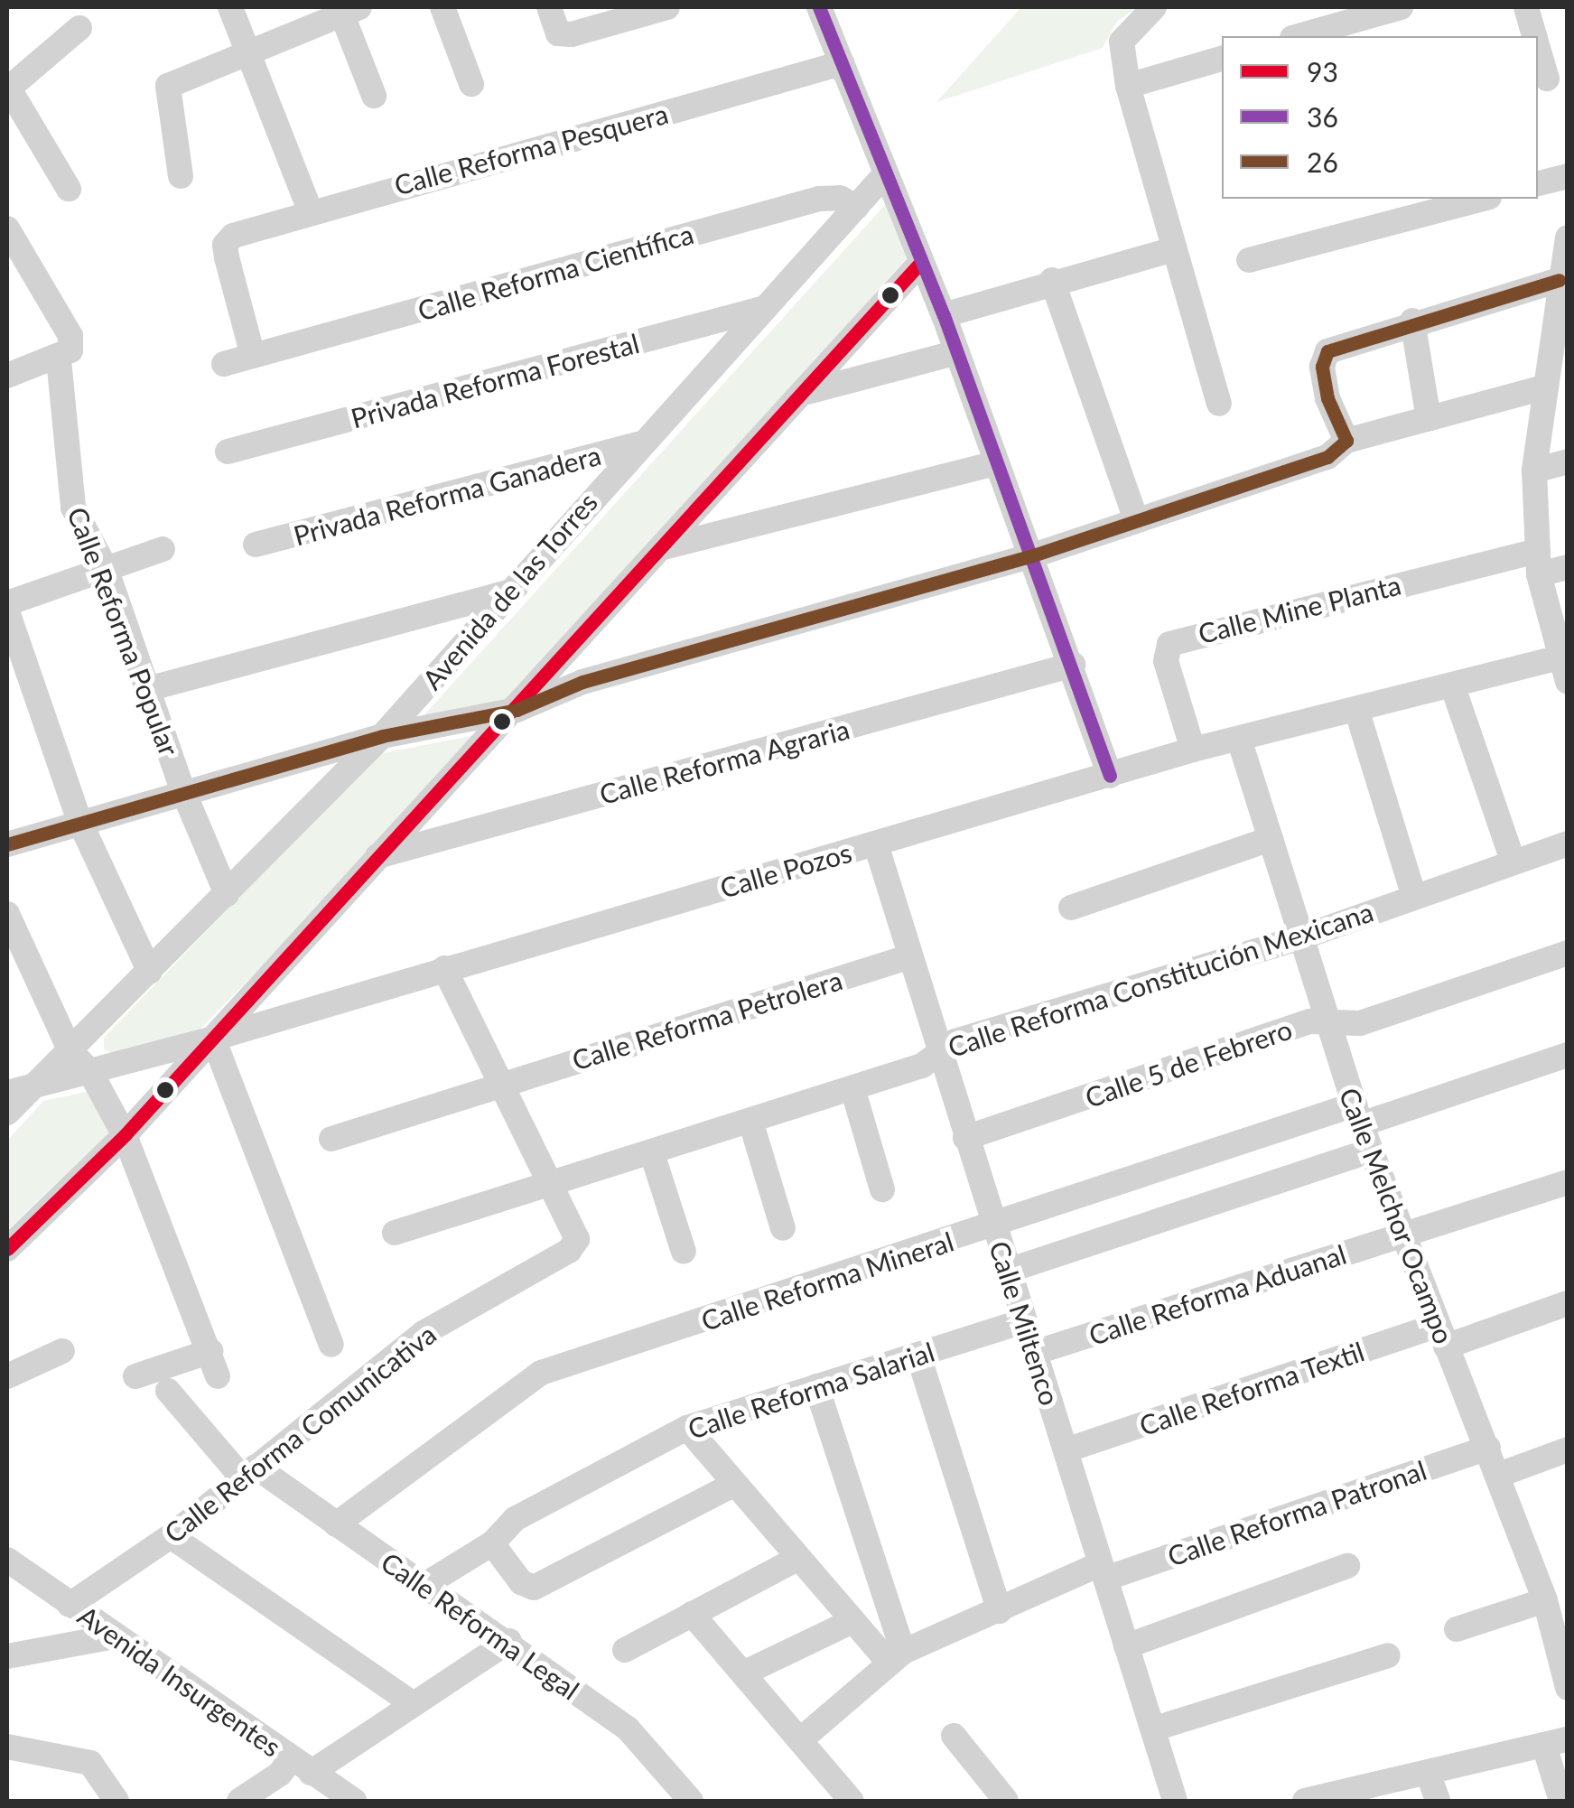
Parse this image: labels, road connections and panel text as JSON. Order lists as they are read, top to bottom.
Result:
{
  "streets": {
    "street": [
      "Calle Reforma Pesquera",
      "Calle Reforma Científica",
      "Privada Reforma Forestal",
      "Privada Reforma Ganadera",
      "Avenida de las Torres",
      "Calle Mine Planta",
      "Calle Reforma Popular",
      "Calle Reforma Agraria",
      "Calle Pozos",
      "Calle Reforma Constitución Mexicana",
      "Calle Reforma Petrolera",
      "Calle 5 de Febrero",
      "Calle Melchor Ocampo",
      "Calle Reforma Mineral",
      "Calle Reforma Aduanal",
      "Calle Miltenco",
      "Calle Reforma Textil",
      "Calle Reforma Salarial",
      "Calle Reforma Comunicativa",
      "Calle Reforma Patronal",
      "Calle Reforma Legal",
      "Avenida Insurgentes"
    ]
  },
  "crossings": [
    ["Calle Reforma Pesquera", "Calle Reforma Científica"],
    ["Calle Reforma Científica", "Avenida de las Torres"],
    ["Privada Reforma Forestal", "Avenida de las Torres"],
    ["Privada Reforma Ganadera", "Avenida de las Torres"],
    ["Avenida de las Torres", "Calle Reforma Popular"],
    ["Avenida de las Torres", "Calle Pozos"],
    ["Calle Mine Planta", "Calle Pozos"],
    ["Calle Pozos", "Calle Melchor Ocampo"],
    ["Calle Pozos", "Calle Miltenco"],
    ["Calle Reforma Constitución Mexicana", "Calle Melchor Ocampo"],
    ["Calle Reforma Constitución Mexicana", "Calle Miltenco"],
    ["Calle Reforma Constitución Mexicana", "Calle Reforma Comunicativa"],
    ["Calle Reforma Petrolera", "Calle Miltenco"],
    ["Calle 5 de Febrero", "Calle Melchor Ocampo"],
    ["Calle 5 de Febrero", "Calle Miltenco"],
    ["Calle Melchor Ocampo", "Calle Reforma Mineral"],
    ["Calle Melchor Ocampo", "Calle Reforma Aduanal"],
    ["Calle Melchor Ocampo", "Calle Reforma Textil"],
    ["Calle Melchor Ocampo", "Calle Reforma Patronal"],
    ["Calle Reforma Mineral", "Calle Miltenco"],
    ["Calle Reforma Mineral", "Calle Reforma Legal"],
    ["Calle Reforma Aduanal", "Calle Miltenco"],
    ["Calle Miltenco", "Calle Reforma Textil"],
    ["Calle Miltenco", "Calle Reforma Salarial"],
    ["Calle Miltenco", "Calle Reforma Patronal"],
    ["Calle Reforma Salarial", "Calle Reforma Legal"],
    ["Calle Reforma Comunicativa", "Calle Reforma Legal"],
    ["Calle Reforma Comunicativa", "Avenida Insurgentes"]
  ],
  "lines": ["transit line 36", "transit line 93", "transit line 26"],
  "legend": ["93", "36", "26"]
}
